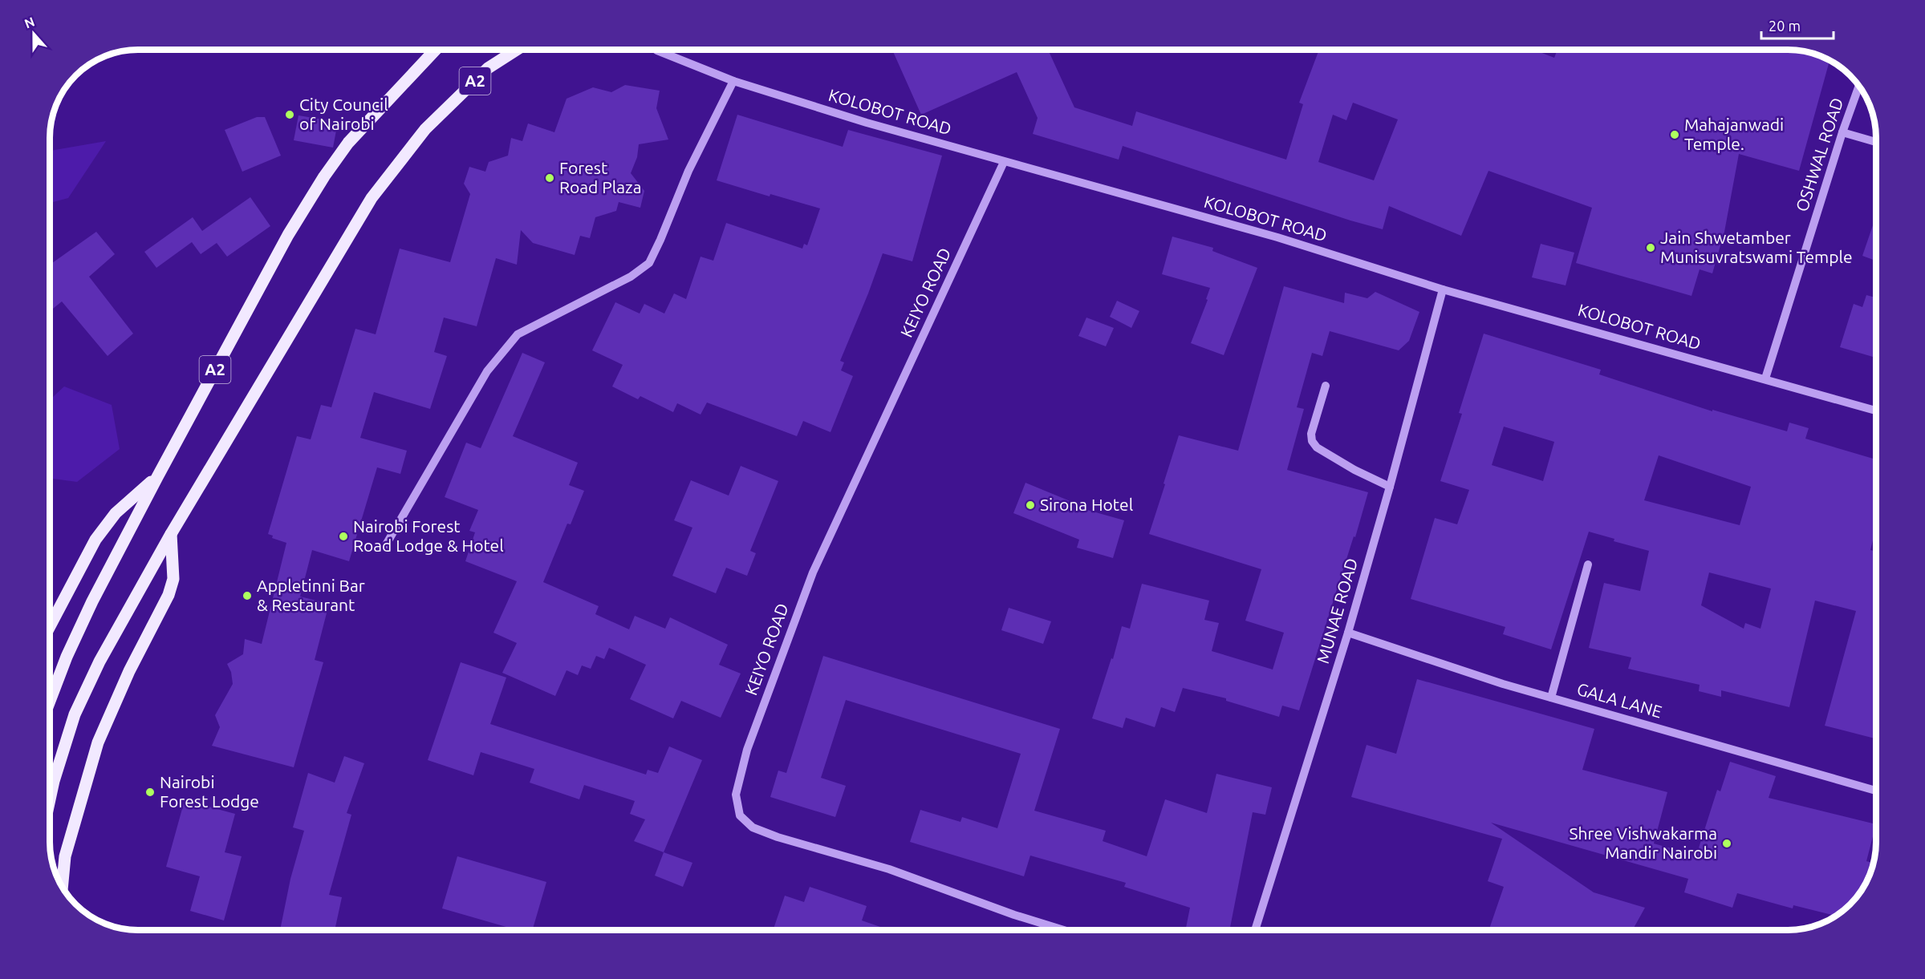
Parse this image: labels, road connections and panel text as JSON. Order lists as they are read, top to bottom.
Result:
{
  "streets": {
    "main road": ["A2"],
    "street": [
      "KOLOBOT ROAD",
      "OSHWAL ROAD",
      "KEIYO ROAD",
      "MUNAE ROAD",
      "GALA LANE"
    ]
  },
  "crossings": [
    ["KOLOBOT ROAD", "OSHWAL ROAD"],
    ["KOLOBOT ROAD", "KEIYO ROAD"],
    ["KOLOBOT ROAD", "MUNAE ROAD"],
    ["MUNAE ROAD", "GALA LANE"]
  ],
  "places": [
    "City Council of Nairobi",
    "Mahajanwadi Temple.",
    "Forest Road Plaza",
    "Jain Shwetamber Munisuvratswami Temple",
    "Sirona Hotel",
    "Nairobi Forest Road Lodge & Hotel",
    "Appletinni Bar & Restaurant",
    "Nairobi Forest Lodge",
    "Shree Vishwakarma Mandir Nairobi"
  ],
  "scale_bar": "20 m",
  "north": "top"
}
